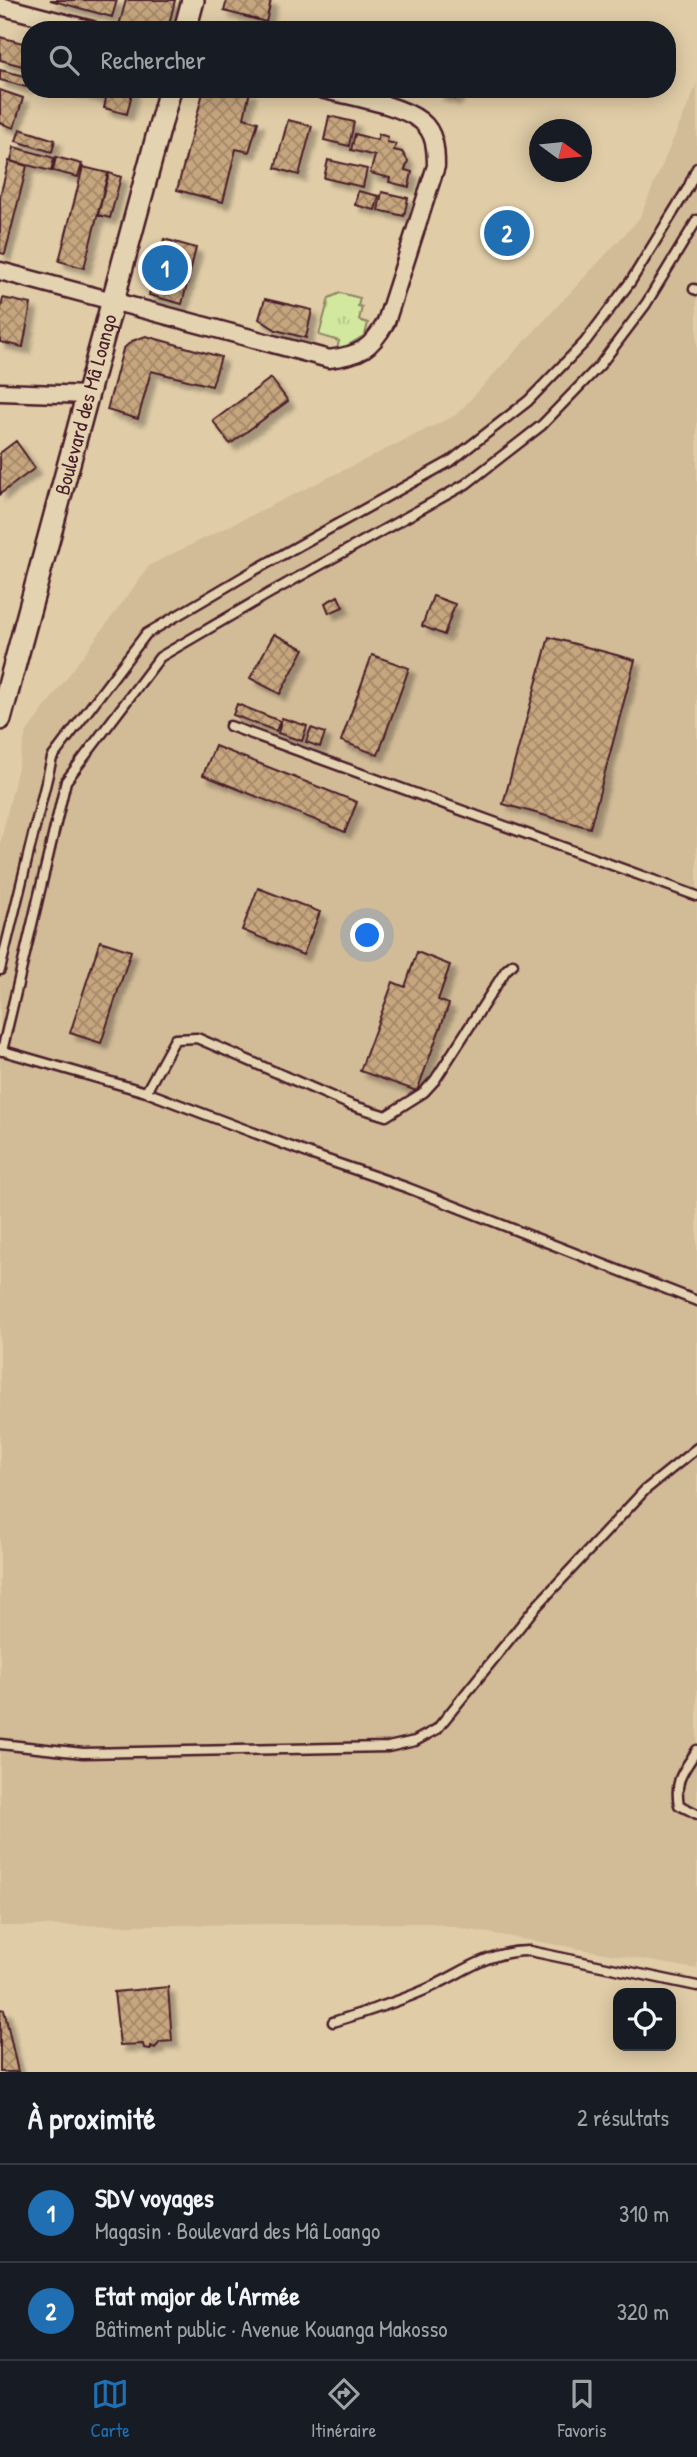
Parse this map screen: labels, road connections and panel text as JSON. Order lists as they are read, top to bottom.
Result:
{
  "streets": {
    "street": ["Boulevard des Mâ Loango"]
  },
  "north": "right",
  "page": {
    "search": "Rechercher",
    "pins": ["2", "1"],
    "heading": ["À proximité", "2 résultats"],
    "list": [
      {
        "mark": "1",
        "name": "SDV voyages",
        "note": "Magasin · Boulevard des Mâ Loango",
        "value": "310 m"
      },
      {
        "mark": "2",
        "name": "Etat major de l'Armée",
        "note": "Bâtiment public · Avenue Kouanga Makosso",
        "value": "320 m"
      }
    ],
    "nav": ["Carte", "Itinéraire", "Favoris"]
  }
}
